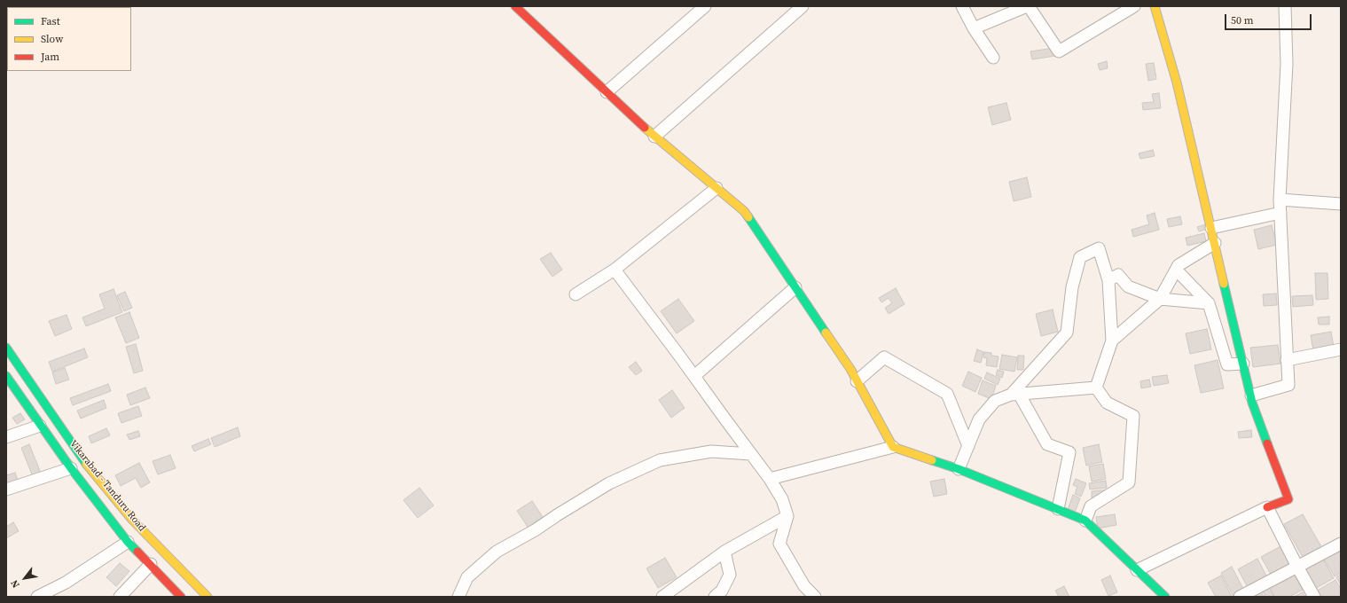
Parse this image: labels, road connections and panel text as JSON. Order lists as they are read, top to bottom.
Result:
{
  "streets": {
    "street": ["Vikarabad - Tanduru Road"]
  },
  "legend": ["Fast", "Slow", "Jam"],
  "scale_bar": "50 m",
  "north": "bottom left"
}
